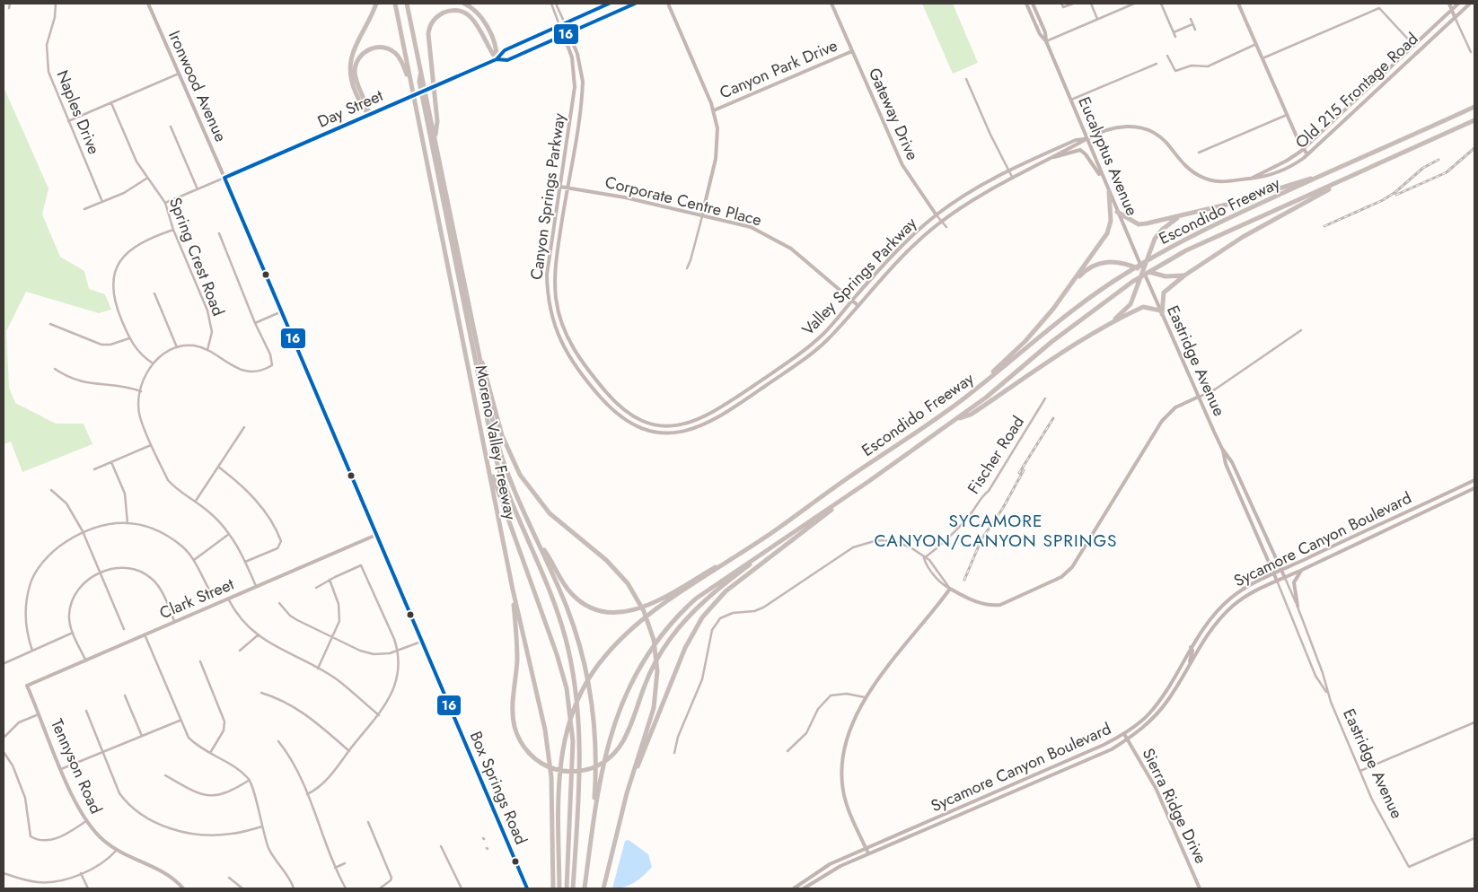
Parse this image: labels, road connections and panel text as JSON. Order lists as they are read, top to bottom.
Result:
{
  "streets": {
    "highway": ["Escondido Freeway", "Moreno Valley Freeway"],
    "main road": [
      "Ironwood Avenue",
      "Day Street",
      "Eucalyptus Avenue",
      "Eastridge Avenue",
      "Sycamore Canyon Boulevard",
      "Box Springs Road"
    ],
    "street": [
      "Canyon Park Drive",
      "Old 215 Frontage Road",
      "Naples Drive",
      "Gateway Drive",
      "Canyon Springs Parkway",
      "Corporate Centre Place",
      "Spring Crest Road",
      "Valley Springs Parkway",
      "Fischer Road",
      "Clark Street",
      "Tennyson Road",
      "Sierra Ridge Drive"
    ]
  },
  "crossings": [
    ["Canyon Park Drive", "Gateway Drive"],
    ["Ironwood Avenue", "Day Street"],
    ["Ironwood Avenue", "Box Springs Road"],
    ["Old 215 Frontage Road", "Eucalyptus Avenue"],
    ["Old 215 Frontage Road", "Valley Springs Parkway"],
    ["Day Street", "Canyon Springs Parkway"],
    ["Day Street", "Spring Crest Road"],
    ["Day Street", "Box Springs Road"],
    ["Gateway Drive", "Valley Springs Parkway"],
    ["Eucalyptus Avenue", "Valley Springs Parkway"],
    ["Eucalyptus Avenue", "Eastridge Avenue"],
    ["Canyon Springs Parkway", "Corporate Centre Place"],
    ["Canyon Springs Parkway", "Valley Springs Parkway"],
    ["Corporate Centre Place", "Valley Springs Parkway"],
    ["Escondido Freeway", "Moreno Valley Freeway"],
    ["Eastridge Avenue", "Sycamore Canyon Boulevard"],
    ["Sycamore Canyon Boulevard", "Sierra Ridge Drive"],
    ["Clark Street", "Tennyson Road"],
    ["Clark Street", "Box Springs Road"]
  ],
  "districts": ["SYCAMORE CANYON/CANYON SPRINGS"],
  "lines": ["transit line 16"]
}
